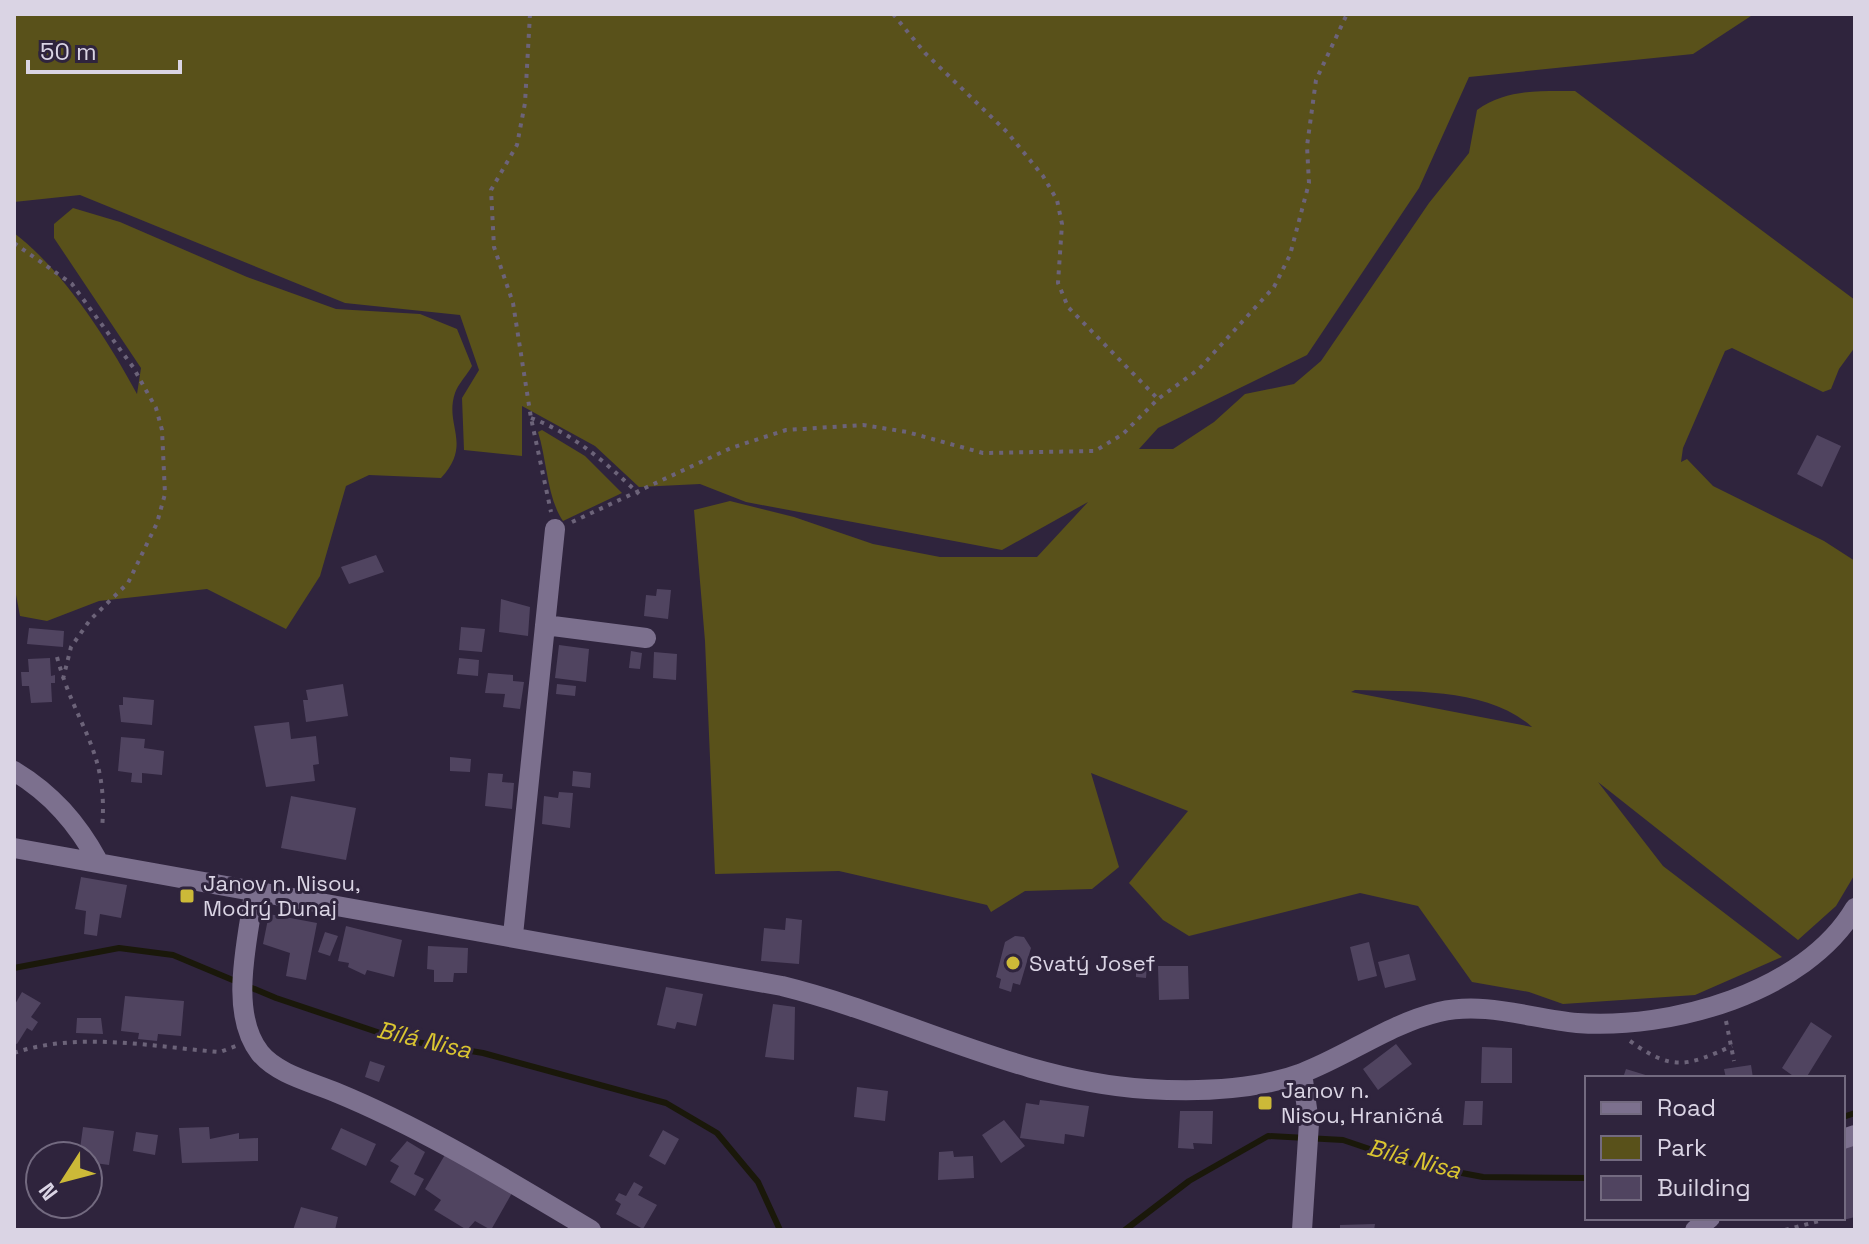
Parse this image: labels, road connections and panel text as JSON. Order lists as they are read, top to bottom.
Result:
{
  "water": ["Bílá Nisa"],
  "places": {
    "transit": ["Janov n. Nisou, Modrý Dunaj", "Janov n. Nisou, Hraničná"],
    "other": ["Svatý Josef"]
  },
  "legend": ["Road", "Park", "Building"],
  "scale_bar": "50 m",
  "north": "bottom left"
}
